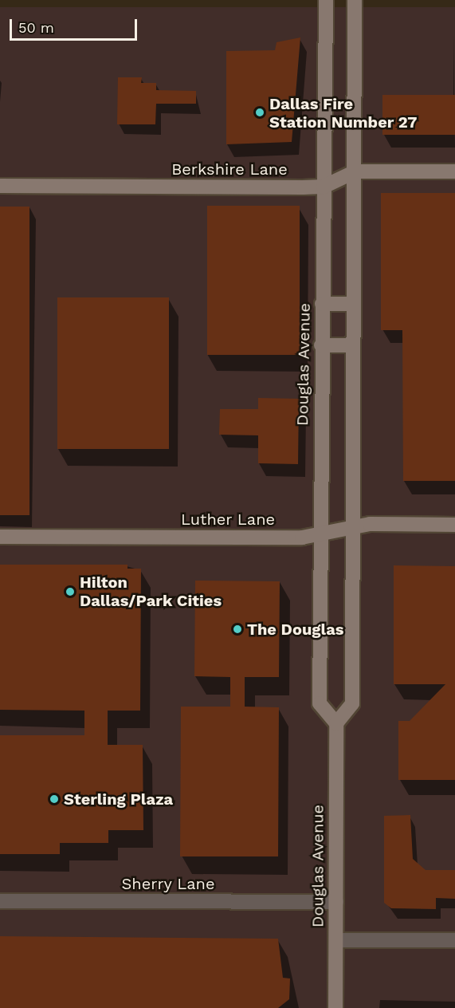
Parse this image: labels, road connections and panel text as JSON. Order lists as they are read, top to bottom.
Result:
{
  "streets": {
    "street": [
      "Berkshire Lane",
      "Douglas Avenue",
      "Luther Lane",
      "Sherry Lane"
    ]
  },
  "crossings": [
    ["Berkshire Lane", "Douglas Avenue"],
    ["Douglas Avenue", "Luther Lane"],
    ["Douglas Avenue", "Sherry Lane"]
  ],
  "places": [
    "Dallas Fire Station Number 27",
    "Hilton Dallas/Park Cities",
    "The Douglas",
    "Sterling Plaza"
  ],
  "scale_bar": "50 m"
}
